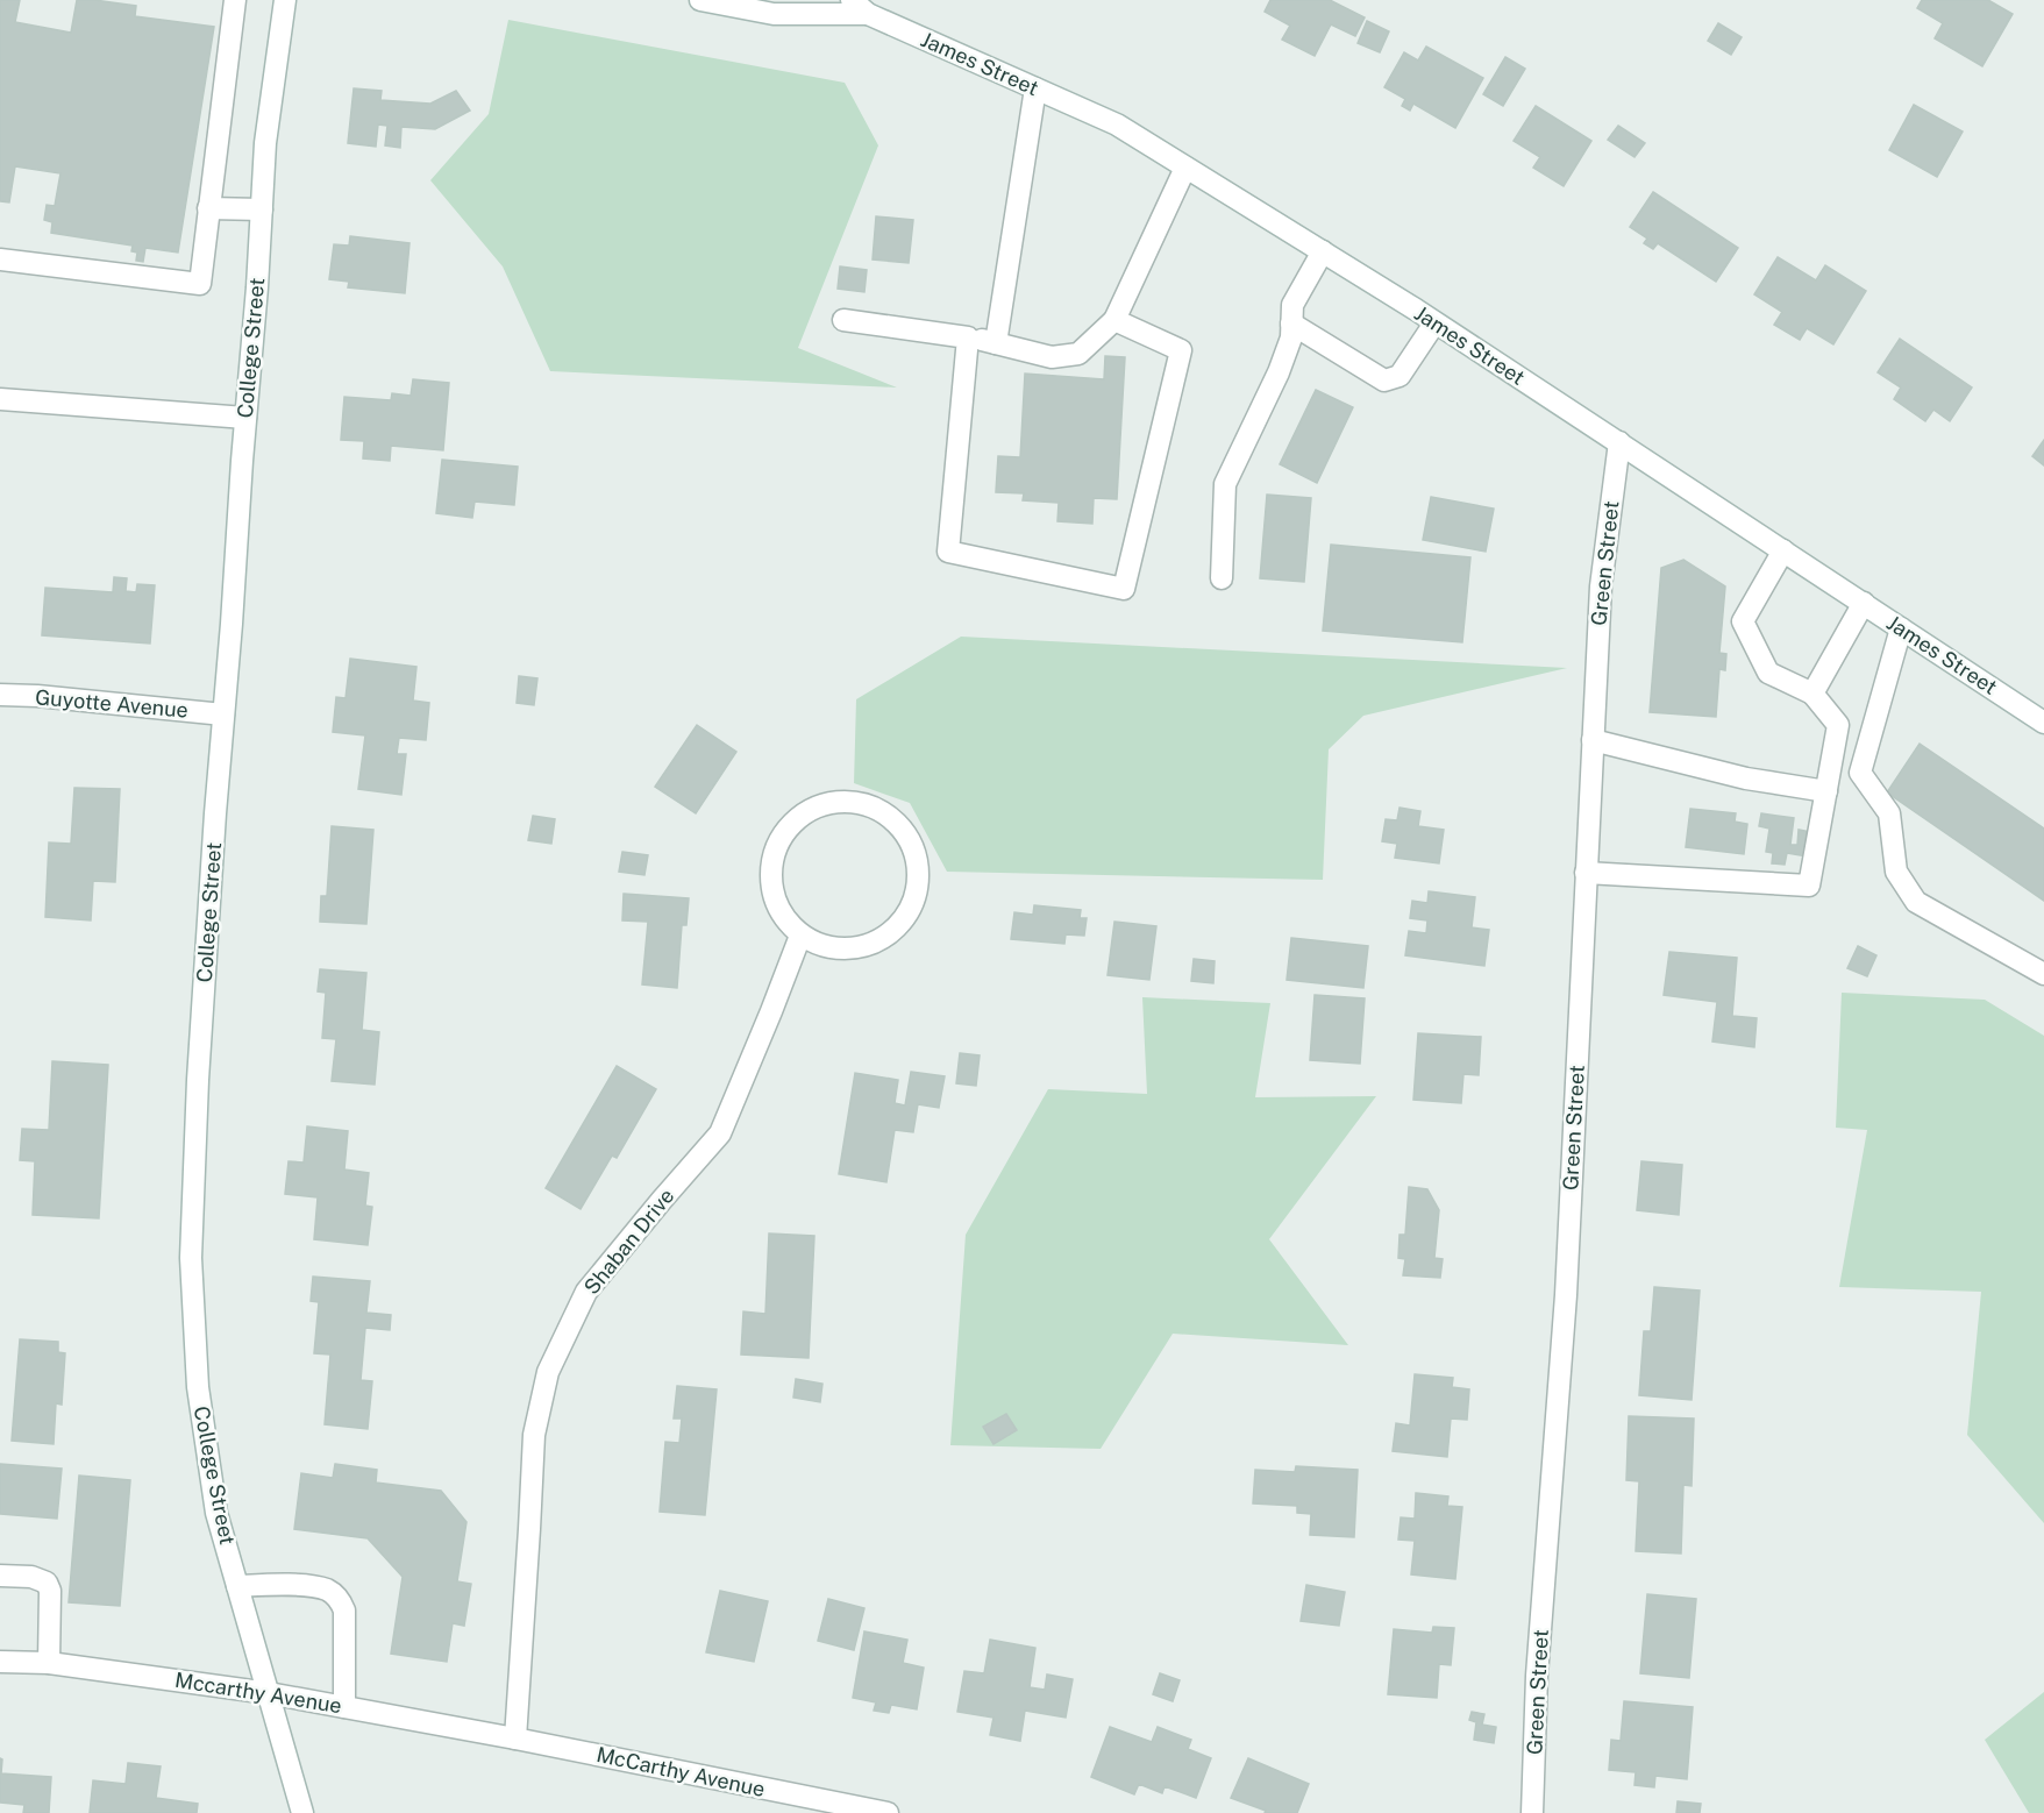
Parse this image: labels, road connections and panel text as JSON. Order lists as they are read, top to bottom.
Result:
{
  "streets": {
    "street": [
      "James Street",
      "College Street",
      "Green Street",
      "Guyotte Avenue",
      "Shaban Drive",
      "Mccarthy Avenue",
      "McCarthy Avenue"
    ]
  },
  "crossings": [
    ["James Street", "Green Street"],
    ["College Street", "Guyotte Avenue"],
    ["College Street", "Mccarthy Avenue"],
    ["Shaban Drive", "Mccarthy Avenue"],
    ["Shaban Drive", "McCarthy Avenue"],
    ["Mccarthy Avenue", "McCarthy Avenue"]
  ]
}
